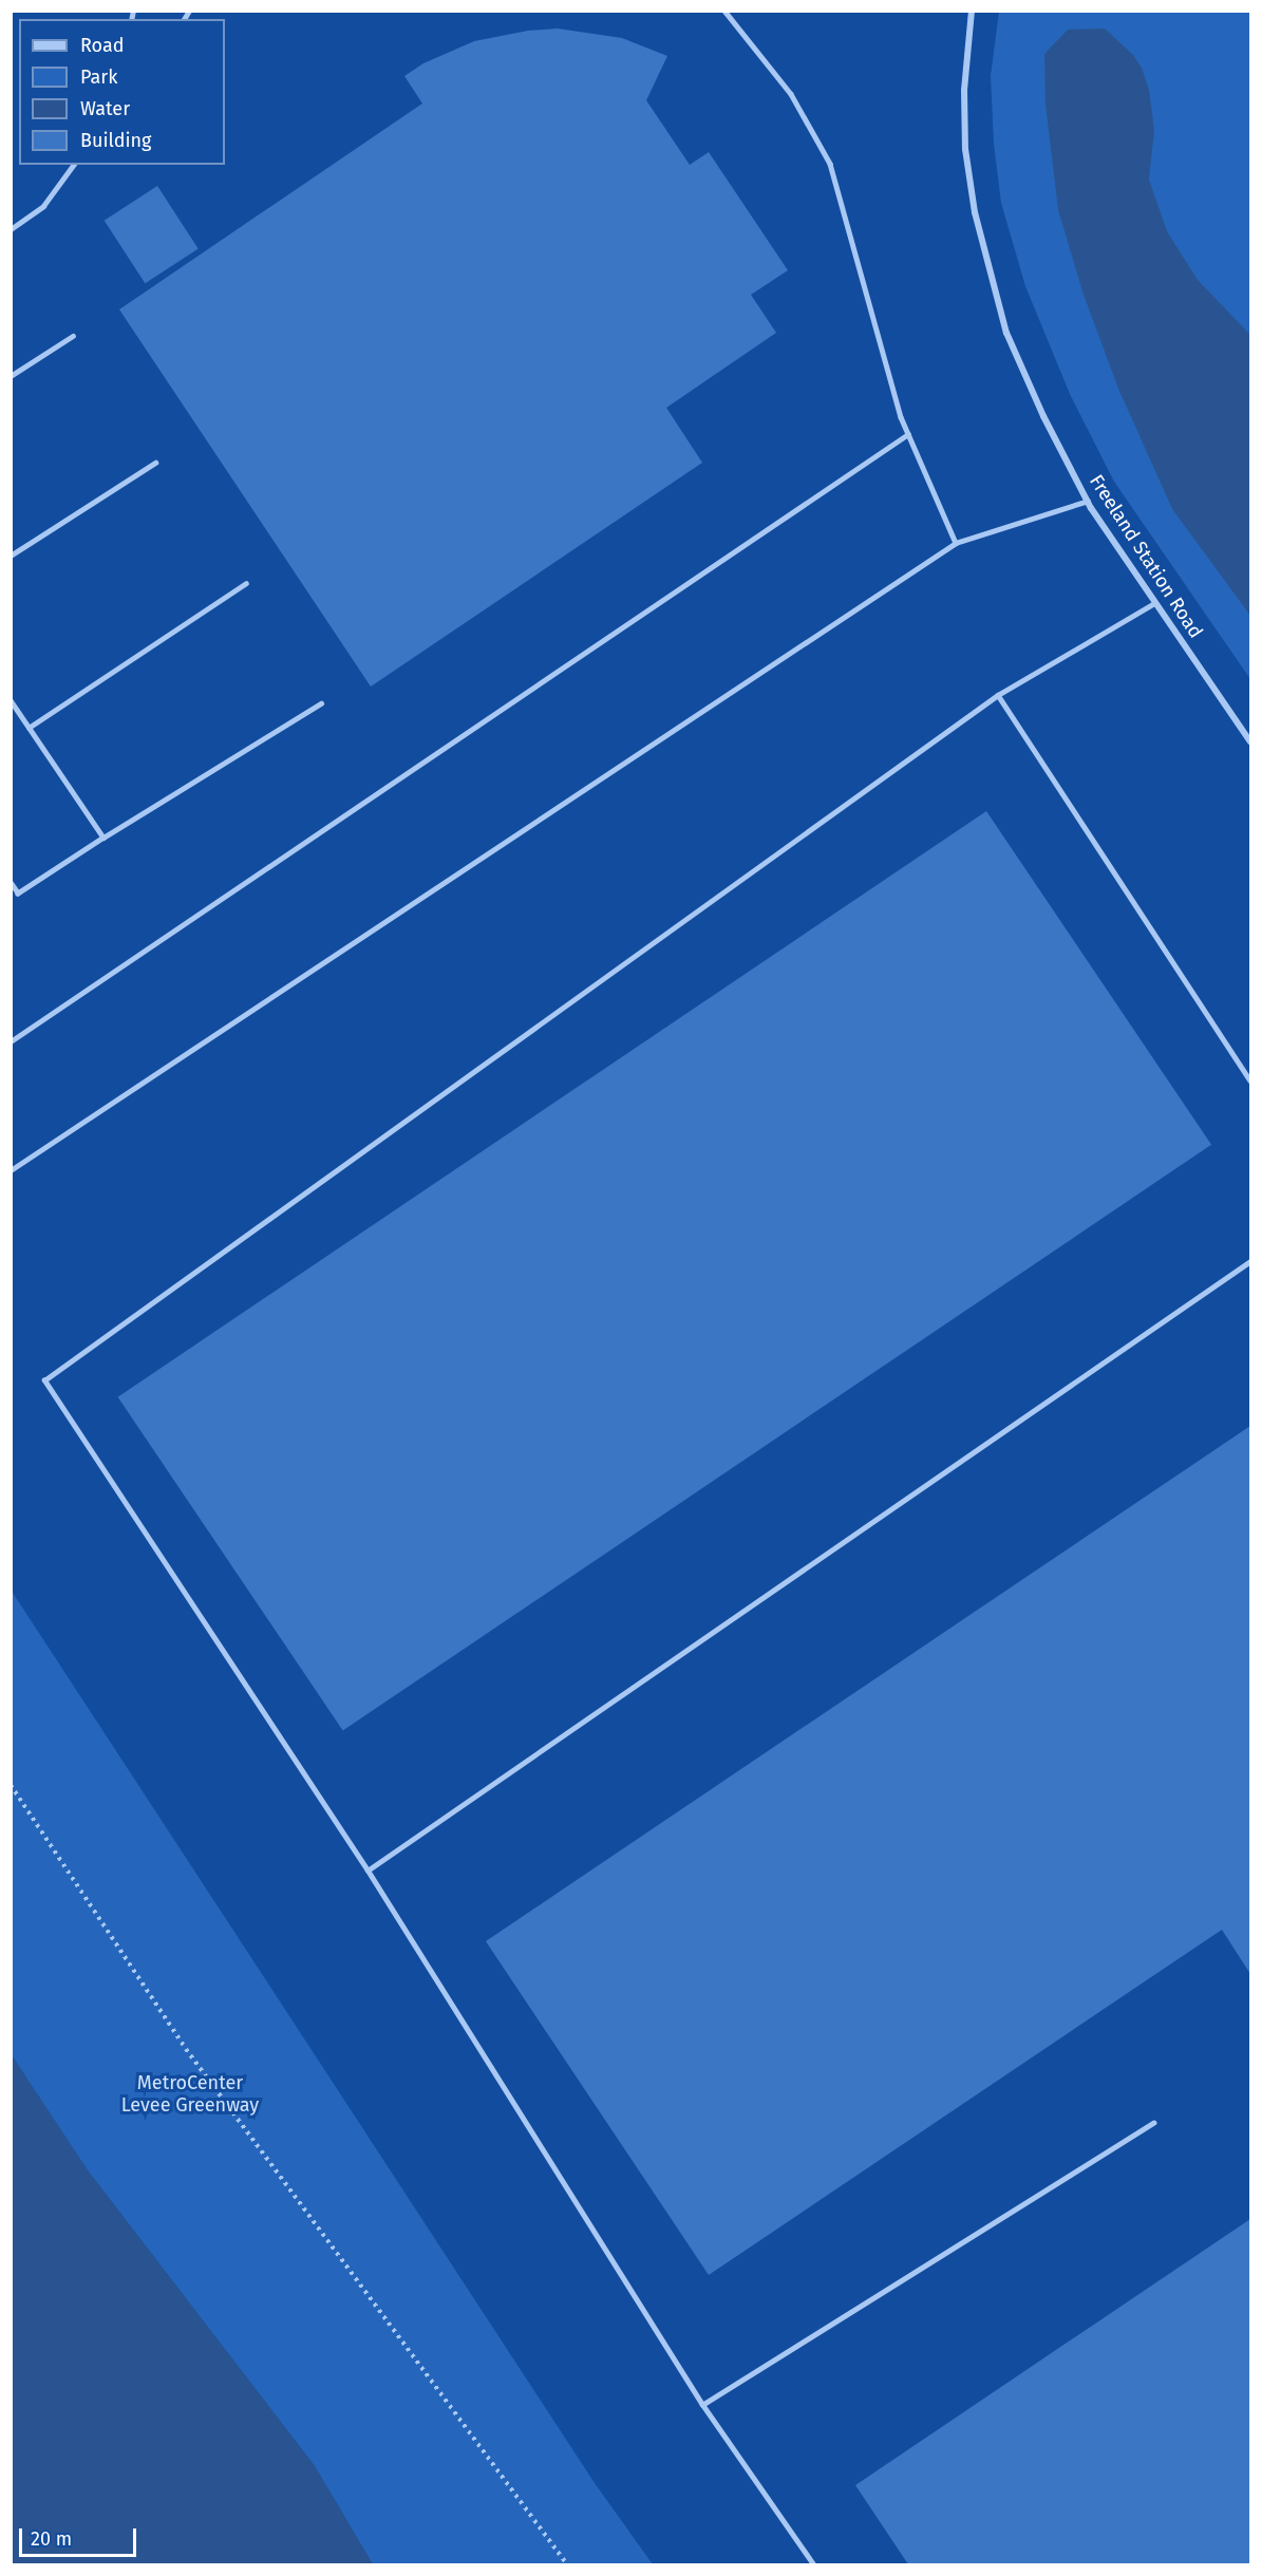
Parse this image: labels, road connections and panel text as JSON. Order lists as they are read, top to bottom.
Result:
{
  "streets": {
    "street": ["Freeland Station Road"]
  },
  "parks": ["MetroCenter Levee Greenway"],
  "legend": [
    "Road",
    "Park",
    "Water",
    "Building"
  ],
  "scale_bar": "20 m"
}
